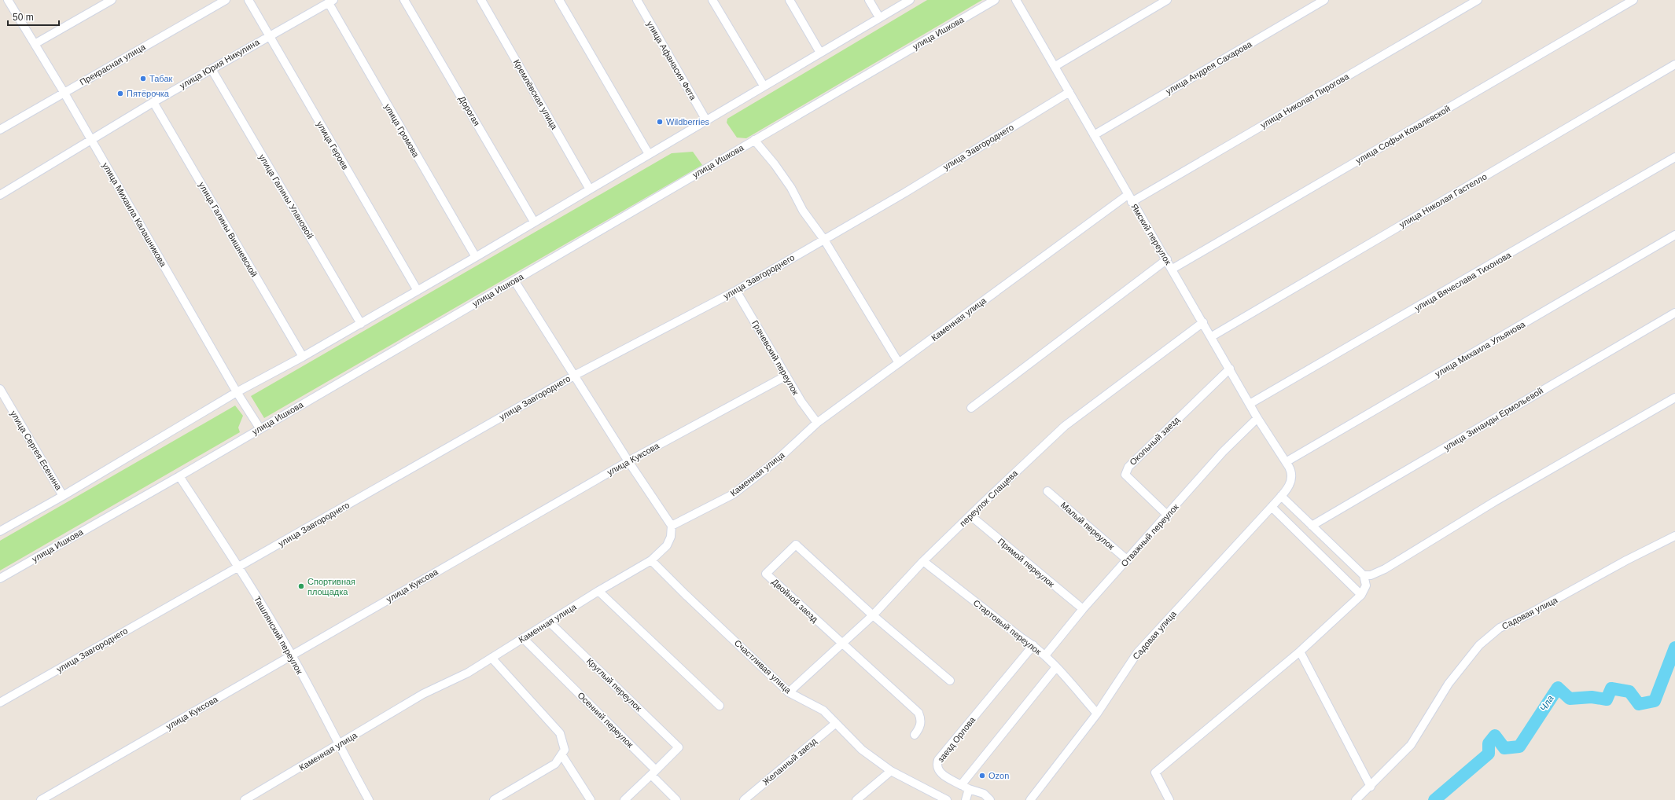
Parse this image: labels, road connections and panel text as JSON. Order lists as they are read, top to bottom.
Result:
{
  "streets": {
    "street": [
      "улица Ишкова",
      "улица Афанасия Фета",
      "улица Юрия Никулина",
      "Прекрасная улица",
      "улица Андрея Сахарова",
      "Кремлёвская улица",
      "улица Николая Пирогова",
      "Дорогая",
      "улица Громова",
      "улица Софьи Ковалевской",
      "улица Героев",
      "улица Завгороднего",
      "улица Галины Улановой",
      "улица Николая Гастелло",
      "улица Михаила Калашникова",
      "улица Галины Вишневской",
      "Ямский переулок",
      "улица Вячеслава Тихонова",
      "Каменная улица",
      "улица Михаила Ульянова",
      "Грачевский переулок",
      "улица Зинаиды Ермольевой",
      "Окольный заезд",
      "улица Сергея Есенина",
      "улица Куксова",
      "переулок Слащева",
      "Малый переулок",
      "Отважный переулок",
      "Прямой переулок",
      "Двойной заезд",
      "Садовая улица",
      "Стартовый переулок",
      "Ташлянский переулок",
      "Счастливая улица",
      "Круглый переулок",
      "Осенний переулок",
      "заезд Орлова",
      "Желанный заезд"
    ]
  },
  "crossings": [
    ["улица Ишкова", "улица Михаила Калашникова"],
    ["улица Ишкова", "Ташлянский переулок"],
    ["улица Юрия Никулина", "улица Громова"],
    ["улица Юрия Никулина", "улица Героев"],
    ["улица Юрия Никулина", "улица Галины Улановой"],
    ["улица Юрия Никулина", "улица Михаила Калашникова"],
    ["улица Юрия Никулина", "улица Галины Вишневской"],
    ["Прекрасная улица", "улица Михаила Калашникова"],
    ["улица Андрея Сахарова", "Ямский переулок"],
    ["улица Николая Пирогова", "Ямский переулок"],
    ["улица Софьи Ковалевской", "Ямский переулок"],
    ["улица Завгороднего", "Ямский переулок"],
    ["улица Завгороднего", "Грачевский переулок"],
    ["улица Завгороднего", "Ташлянский переулок"],
    ["улица Николая Гастелло", "Ямский переулок"],
    ["Ямский переулок", "улица Вячеслава Тихонова"],
    ["Ямский переулок", "Каменная улица"],
    ["Ямский переулок", "улица Михаила Ульянова"],
    ["Ямский переулок", "Окольный заезд"],
    ["Ямский переулок", "переулок Слащева"],
    ["Ямский переулок", "Отважный переулок"],
    ["Ямский переулок", "Садовая улица"],
    ["Каменная улица", "Грачевский переулок"],
    ["Каменная улица", "Ташлянский переулок"],
    ["Каменная улица", "Счастливая улица"],
    ["Каменная улица", "Круглый переулок"],
    ["Каменная улица", "Осенний переулок"],
    ["улица Михаила Ульянова", "Садовая улица"],
    ["Грачевский переулок", "улица Куксова"],
    ["Окольный заезд", "Отважный переулок"],
    ["улица Куксова", "Ташлянский переулок"],
    ["переулок Слащева", "Прямой переулок"],
    ["переулок Слащева", "Двойной заезд"],
    ["переулок Слащева", "Стартовый переулок"],
    ["переулок Слащева", "Счастливая улица"],
    ["Малый переулок", "Отважный переулок"],
    ["Отважный переулок", "Прямой переулок"],
    ["Отважный переулок", "Стартовый переулок"],
    ["Садовая улица", "Стартовый переулок"],
    ["Стартовый переулок", "заезд Орлова"],
    ["Счастливая улица", "Желанный заезд"],
    ["Круглый переулок", "Осенний переулок"]
  ],
  "water": ["Чла"],
  "places": [
    "Табак",
    "Пятёрочка",
    "Wildberries",
    "Спортивная площадка",
    "Ozon"
  ],
  "scale_bar": "50 m"
}
